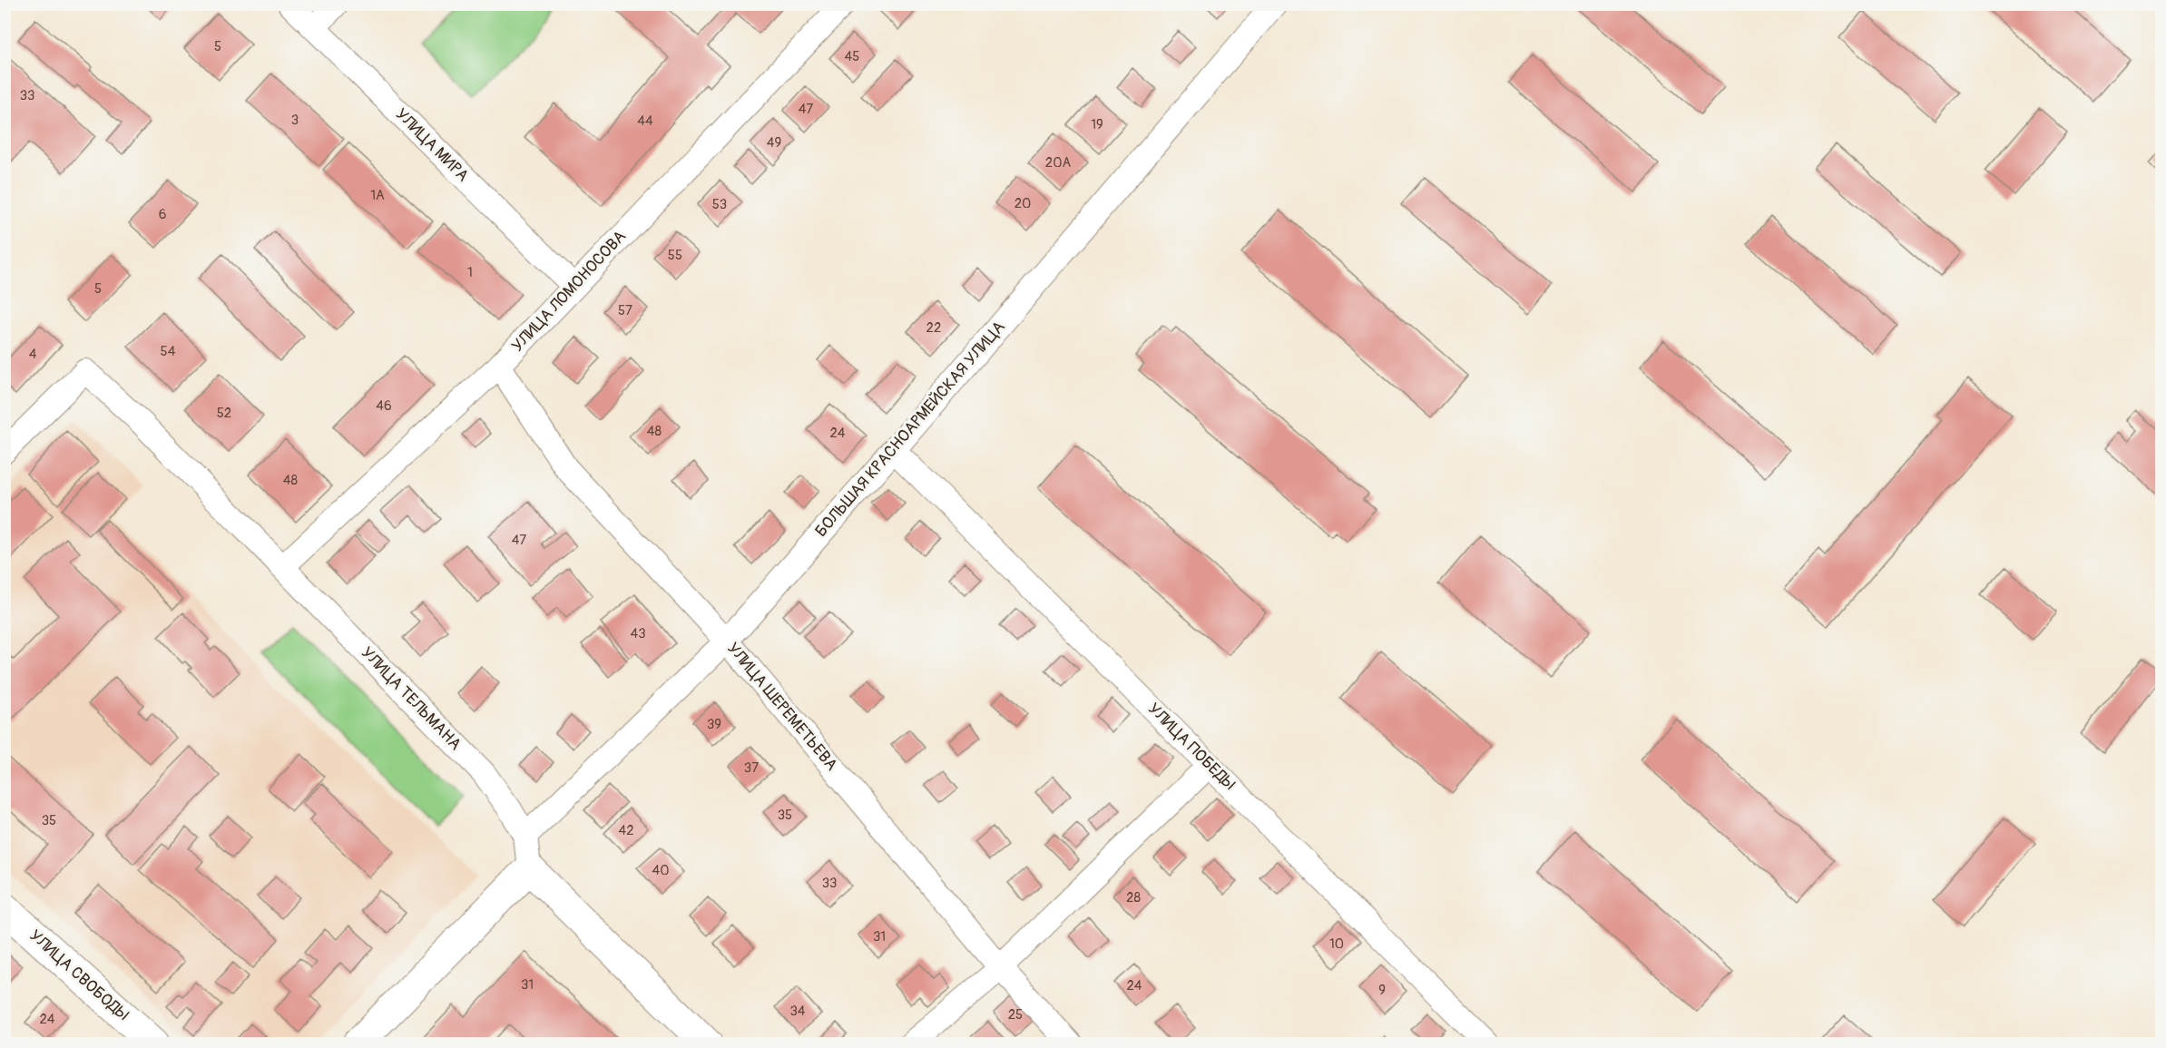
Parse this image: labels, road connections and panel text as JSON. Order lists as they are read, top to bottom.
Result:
{
  "streets": {
    "street": [
      "УЛИЦА МИРА",
      "УЛИЦА ЛОМОНОСОВА",
      "БОЛЬШАЯ КРАСНОАРМЕЙСКАЯ УЛИЦА",
      "УЛИЦА ТЕЛЬМАНА",
      "УЛИЦА ШЕРЕМЕТЬЕВА",
      "УЛИЦА ПОБЕДЫ",
      "УЛИЦА СВОБОДЫ"
    ]
  },
  "crossings": [
    ["УЛИЦА МИРА", "УЛИЦА ЛОМОНОСОВА"],
    ["УЛИЦА ЛОМОНОСОВА", "УЛИЦА ТЕЛЬМАНА"],
    ["УЛИЦА ЛОМОНОСОВА", "УЛИЦА ШЕРЕМЕТЬЕВА"],
    ["БОЛЬШАЯ КРАСНОАРМЕЙСКАЯ УЛИЦА", "УЛИЦА ТЕЛЬМАНА"],
    ["БОЛЬШАЯ КРАСНОАРМЕЙСКАЯ УЛИЦА", "УЛИЦА ШЕРЕМЕТЬЕВА"],
    ["БОЛЬШАЯ КРАСНОАРМЕЙСКАЯ УЛИЦА", "УЛИЦА ПОБЕДЫ"]
  ],
  "house_numbers": [
    "5",
    "45",
    "33",
    "47",
    "3",
    "44",
    "19",
    "49",
    "20А",
    "1А",
    "20",
    "53",
    "6",
    "55",
    "1",
    "5",
    "57",
    "22",
    "54",
    "4",
    "46",
    "52",
    "48",
    "24",
    "48",
    "47",
    "43",
    "39",
    "37",
    "35",
    "35",
    "42",
    "40",
    "33",
    "28",
    "31",
    "10",
    "31",
    "24",
    "9",
    "34",
    "25",
    "24"
  ]
}
